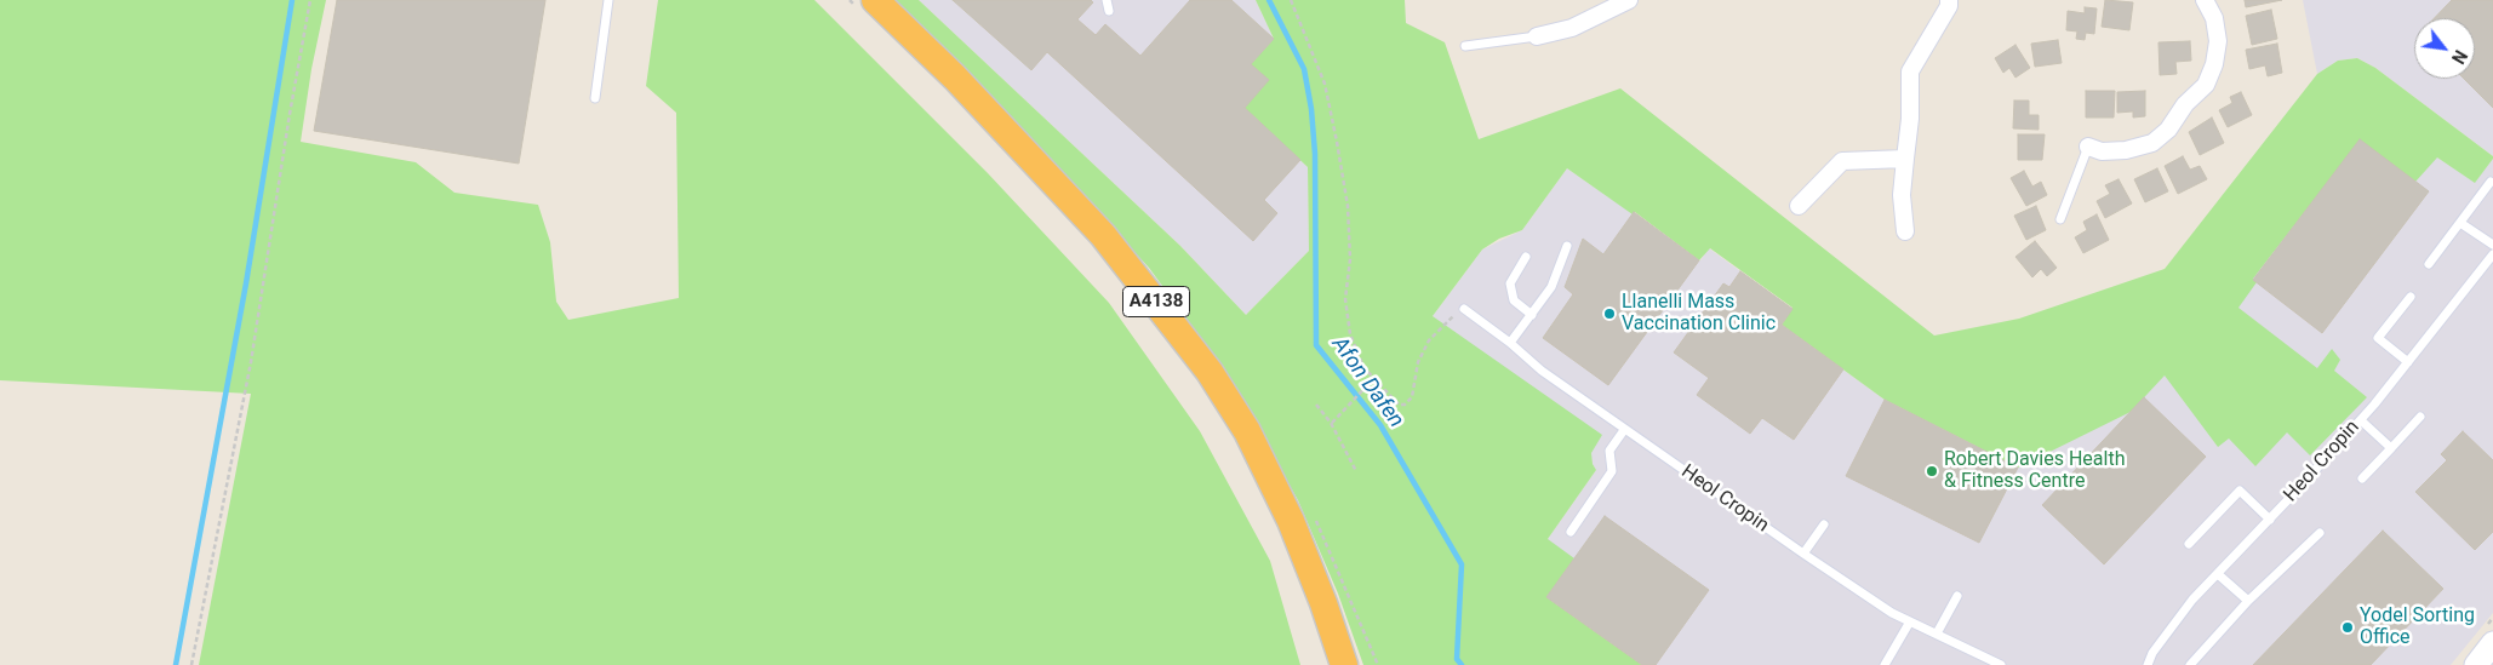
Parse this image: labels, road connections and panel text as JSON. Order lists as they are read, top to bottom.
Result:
{
  "streets": {
    "highway": ["A4138"],
    "lane": ["Heol Cropin"]
  },
  "water": ["Afon Dafen"],
  "places": ["Llanelli Mass Vaccination Clinic", "Robert Davies Health & Fitness Centre", "Yodel Sorting Office"],
  "north": "bottom right"
}
